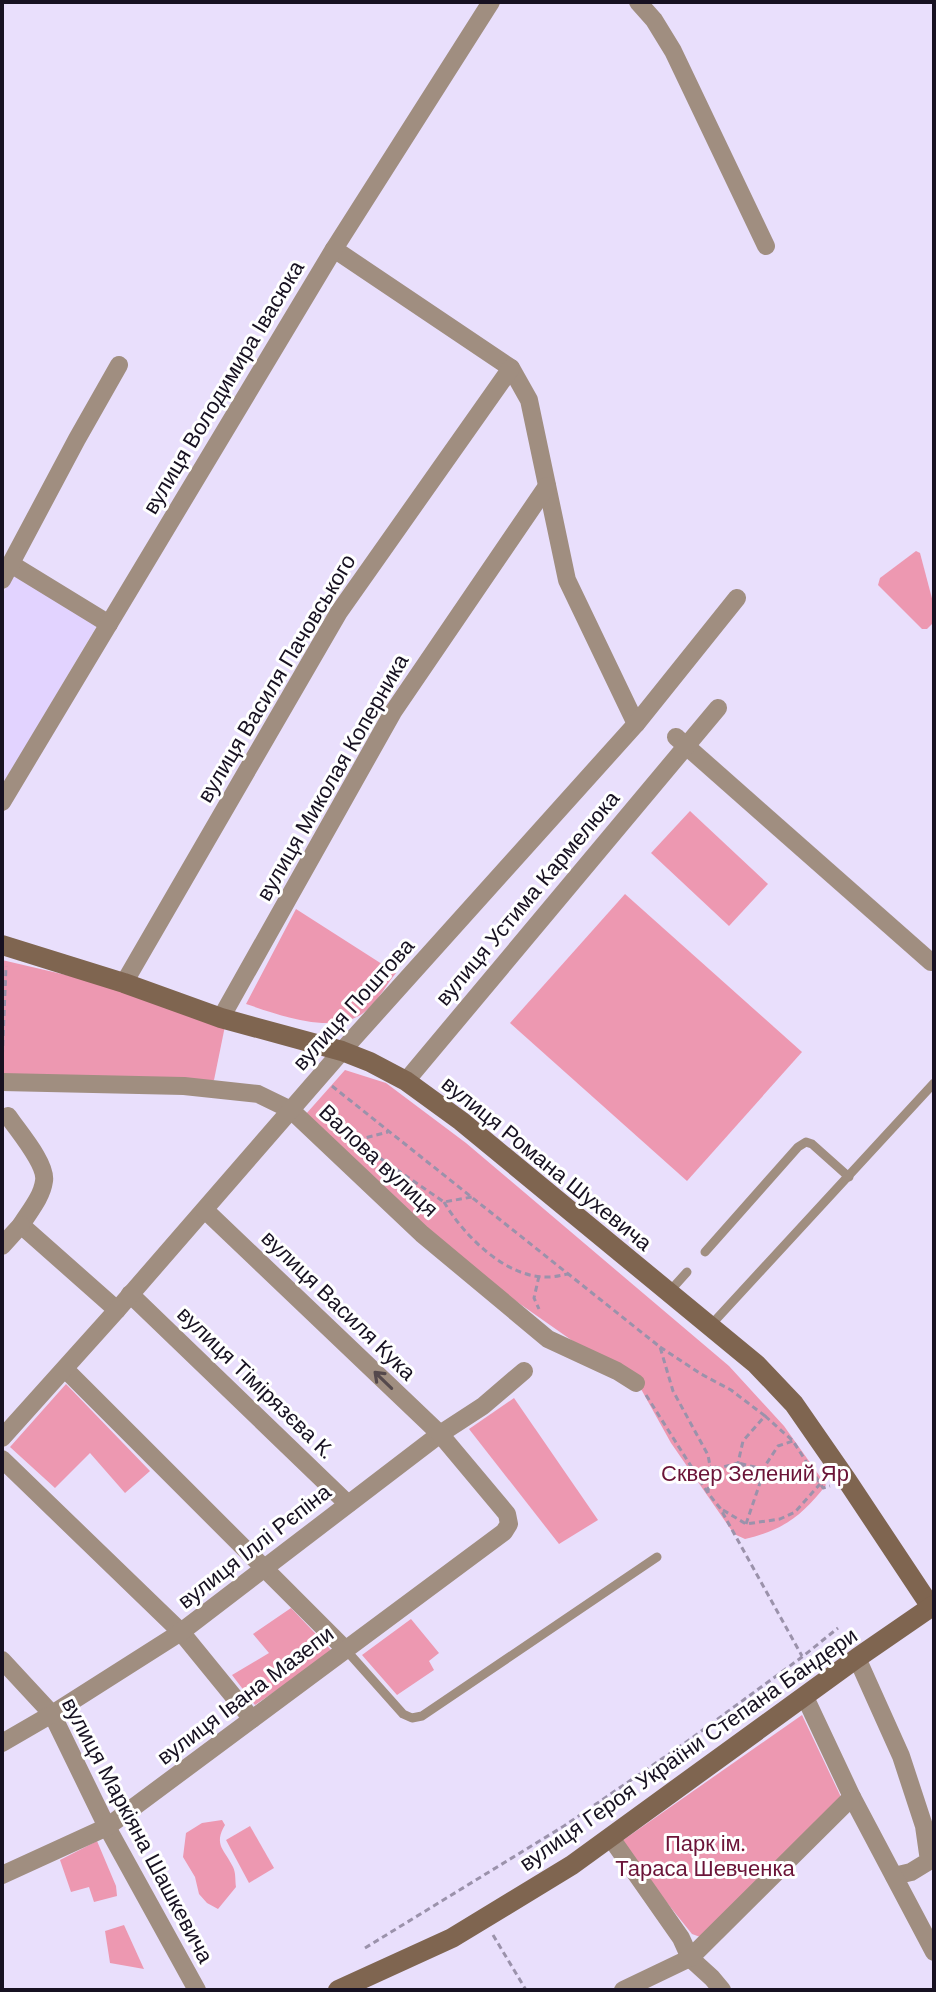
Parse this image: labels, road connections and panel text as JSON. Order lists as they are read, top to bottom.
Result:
{
  "streets": {
    "street": [
      "вулиця Володимира Івасюка",
      "вулиця Василя Пачовського",
      "вулиця Миколая Коперника",
      "вулиця Устима Кармелюка",
      "вулиця Поштова",
      "Валова вулиця",
      "вулиця Романа Шухевича",
      "вулиця Василя Кука",
      "вулиця Тімірязєва К.",
      "вулиця Іллі Рєпіна",
      "вулиця Івана Мазепи",
      "вулиця Героя України Степана Бандери",
      "вулиця Маркіяна Шашкевича"
    ]
  },
  "crossings": [
    ["вулиця Василя Пачовського", "вулиця Романа Шухевича"],
    ["вулиця Миколая Коперника", "вулиця Романа Шухевича"],
    ["вулиця Устима Кармелюка", "вулиця Романа Шухевича"],
    ["вулиця Поштова", "Валова вулиця"],
    ["вулиця Поштова", "вулиця Романа Шухевича"],
    ["вулиця Поштова", "вулиця Василя Кука"],
    ["вулиця Поштова", "вулиця Тімірязєва К."],
    ["вулиця Романа Шухевича", "вулиця Героя України Степана Бандери"],
    ["вулиця Василя Кука", "вулиця Іллі Рєпіна"],
    ["вулиця Василя Кука", "вулиця Івана Мазепи"],
    ["вулиця Тімірязєва К.", "вулиця Іллі Рєпіна"],
    ["вулиця Іллі Рєпіна", "вулиця Маркіяна Шашкевича"],
    ["вулиця Івана Мазепи", "вулиця Маркіяна Шашкевича"]
  ],
  "one_way": ["вулиця Василя Кука"],
  "parks": ["Сквер Зелений Яр", "Парк ім. Тараса Шевченка"]
}
